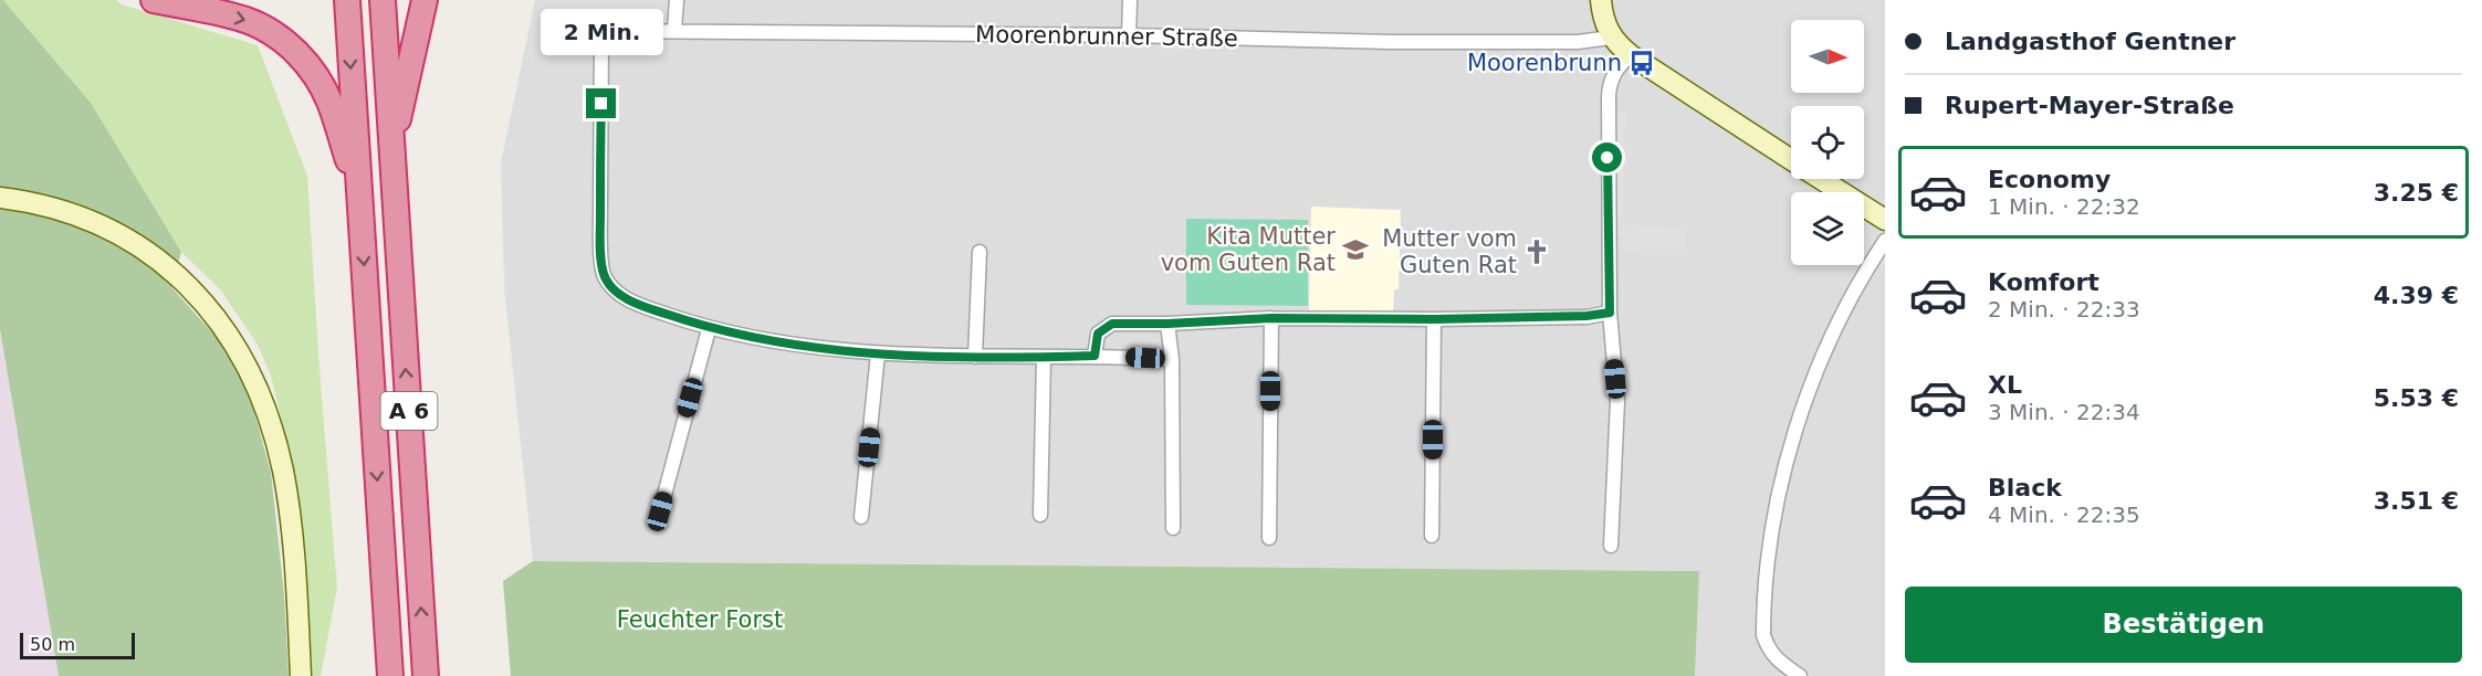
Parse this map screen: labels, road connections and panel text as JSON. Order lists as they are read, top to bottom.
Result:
{
  "streets": {
    "highway": ["A 6"],
    "street": ["Moorenbrunner Straße"]
  },
  "parks": ["Feuchter Forst"],
  "places": {
    "bus stop": ["Moorenbrunn"],
    "school or university": ["Kita Mutter vom Guten Rat"],
    "church": ["Mutter vom Guten Rat"]
  },
  "scale_bar": "50 m",
  "north": "right",
  "page": {
    "banner": ["Landgasthof Gentner", "Rupert-Mayer-Straße"],
    "bubble": "2 Min.",
    "list": [
      {
        "name": "Economy",
        "note": "1 Min. · 22:32",
        "value": "3.25 €"
      },
      {
        "name": "Komfort",
        "note": "2 Min. · 22:33",
        "value": "4.39 €"
      },
      {
        "name": "XL",
        "note": "3 Min. · 22:34",
        "value": "5.53 €"
      },
      {
        "name": "Black",
        "note": "4 Min. · 22:35",
        "value": "3.51 €"
      }
    ],
    "buttons": "Bestätigen",
    "scale": "50 m"
  }
}
